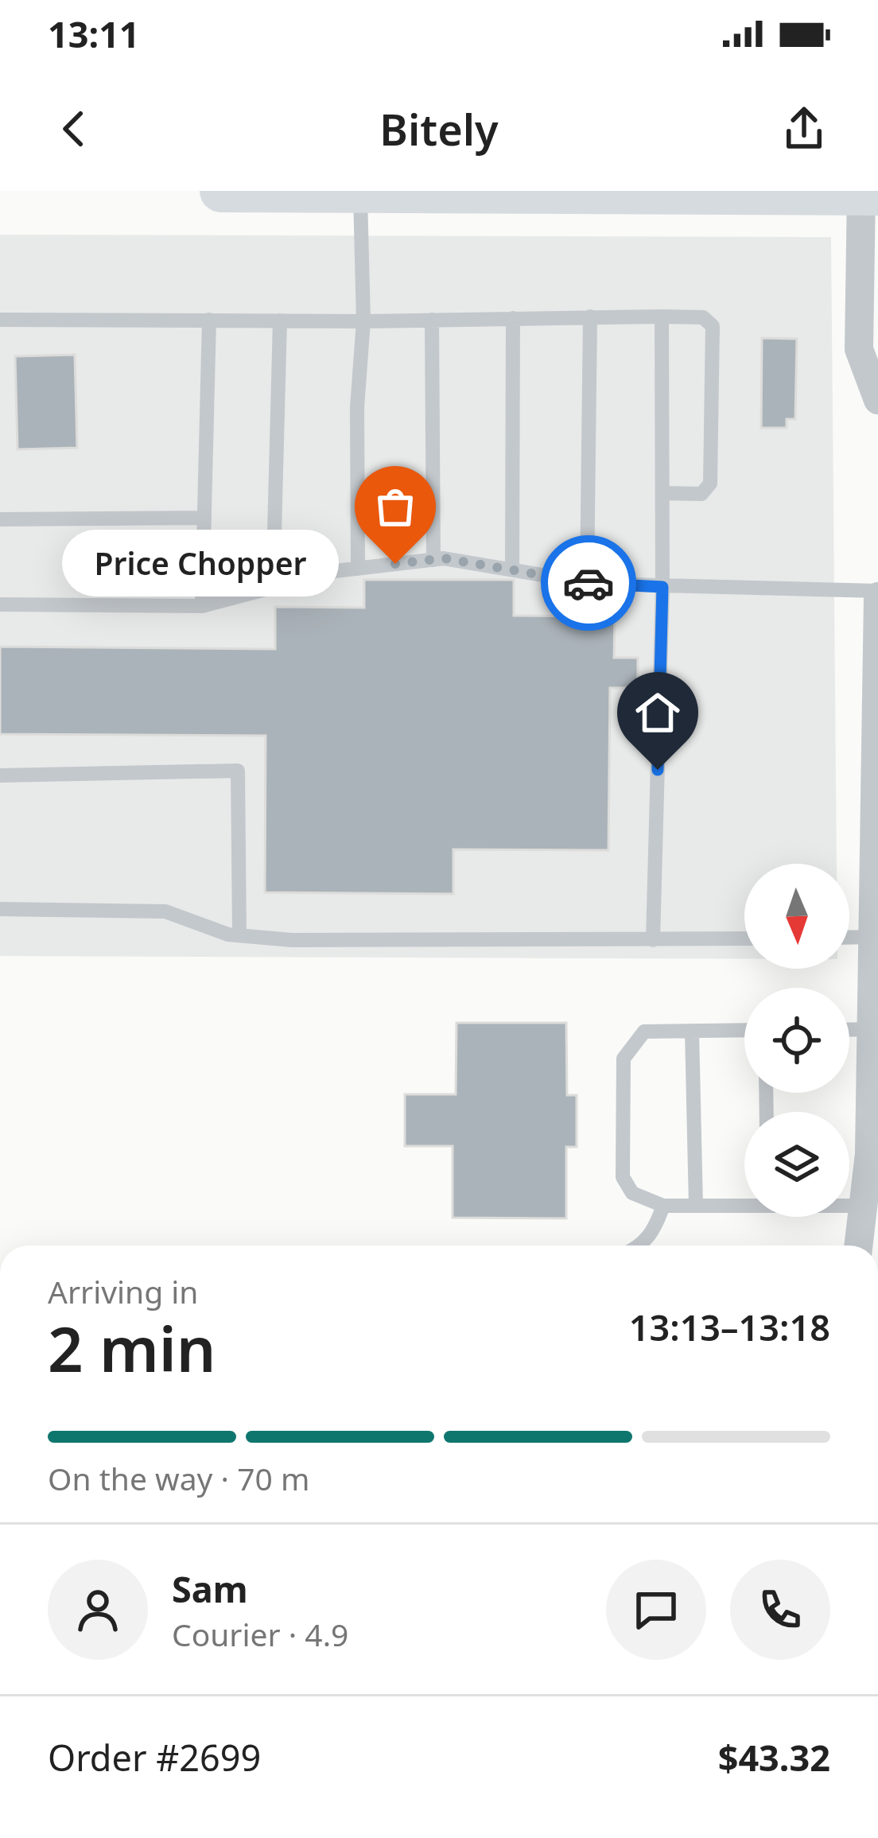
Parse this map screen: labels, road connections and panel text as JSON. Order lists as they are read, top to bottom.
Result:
{
  "places": ["Price Chopper"],
  "north": "bottom",
  "page": {
    "status": "13:11",
    "header": "Bitely",
    "bubble": "Price Chopper",
    "heading": ["2 min", "Arriving in", "13:13–13:18"],
    "panel": [
      "Sam",
      "Courier · 4.9",
      "Order #2699",
      "$43.32"
    ],
    "bar": "On the way · 70 m"
  }
}
